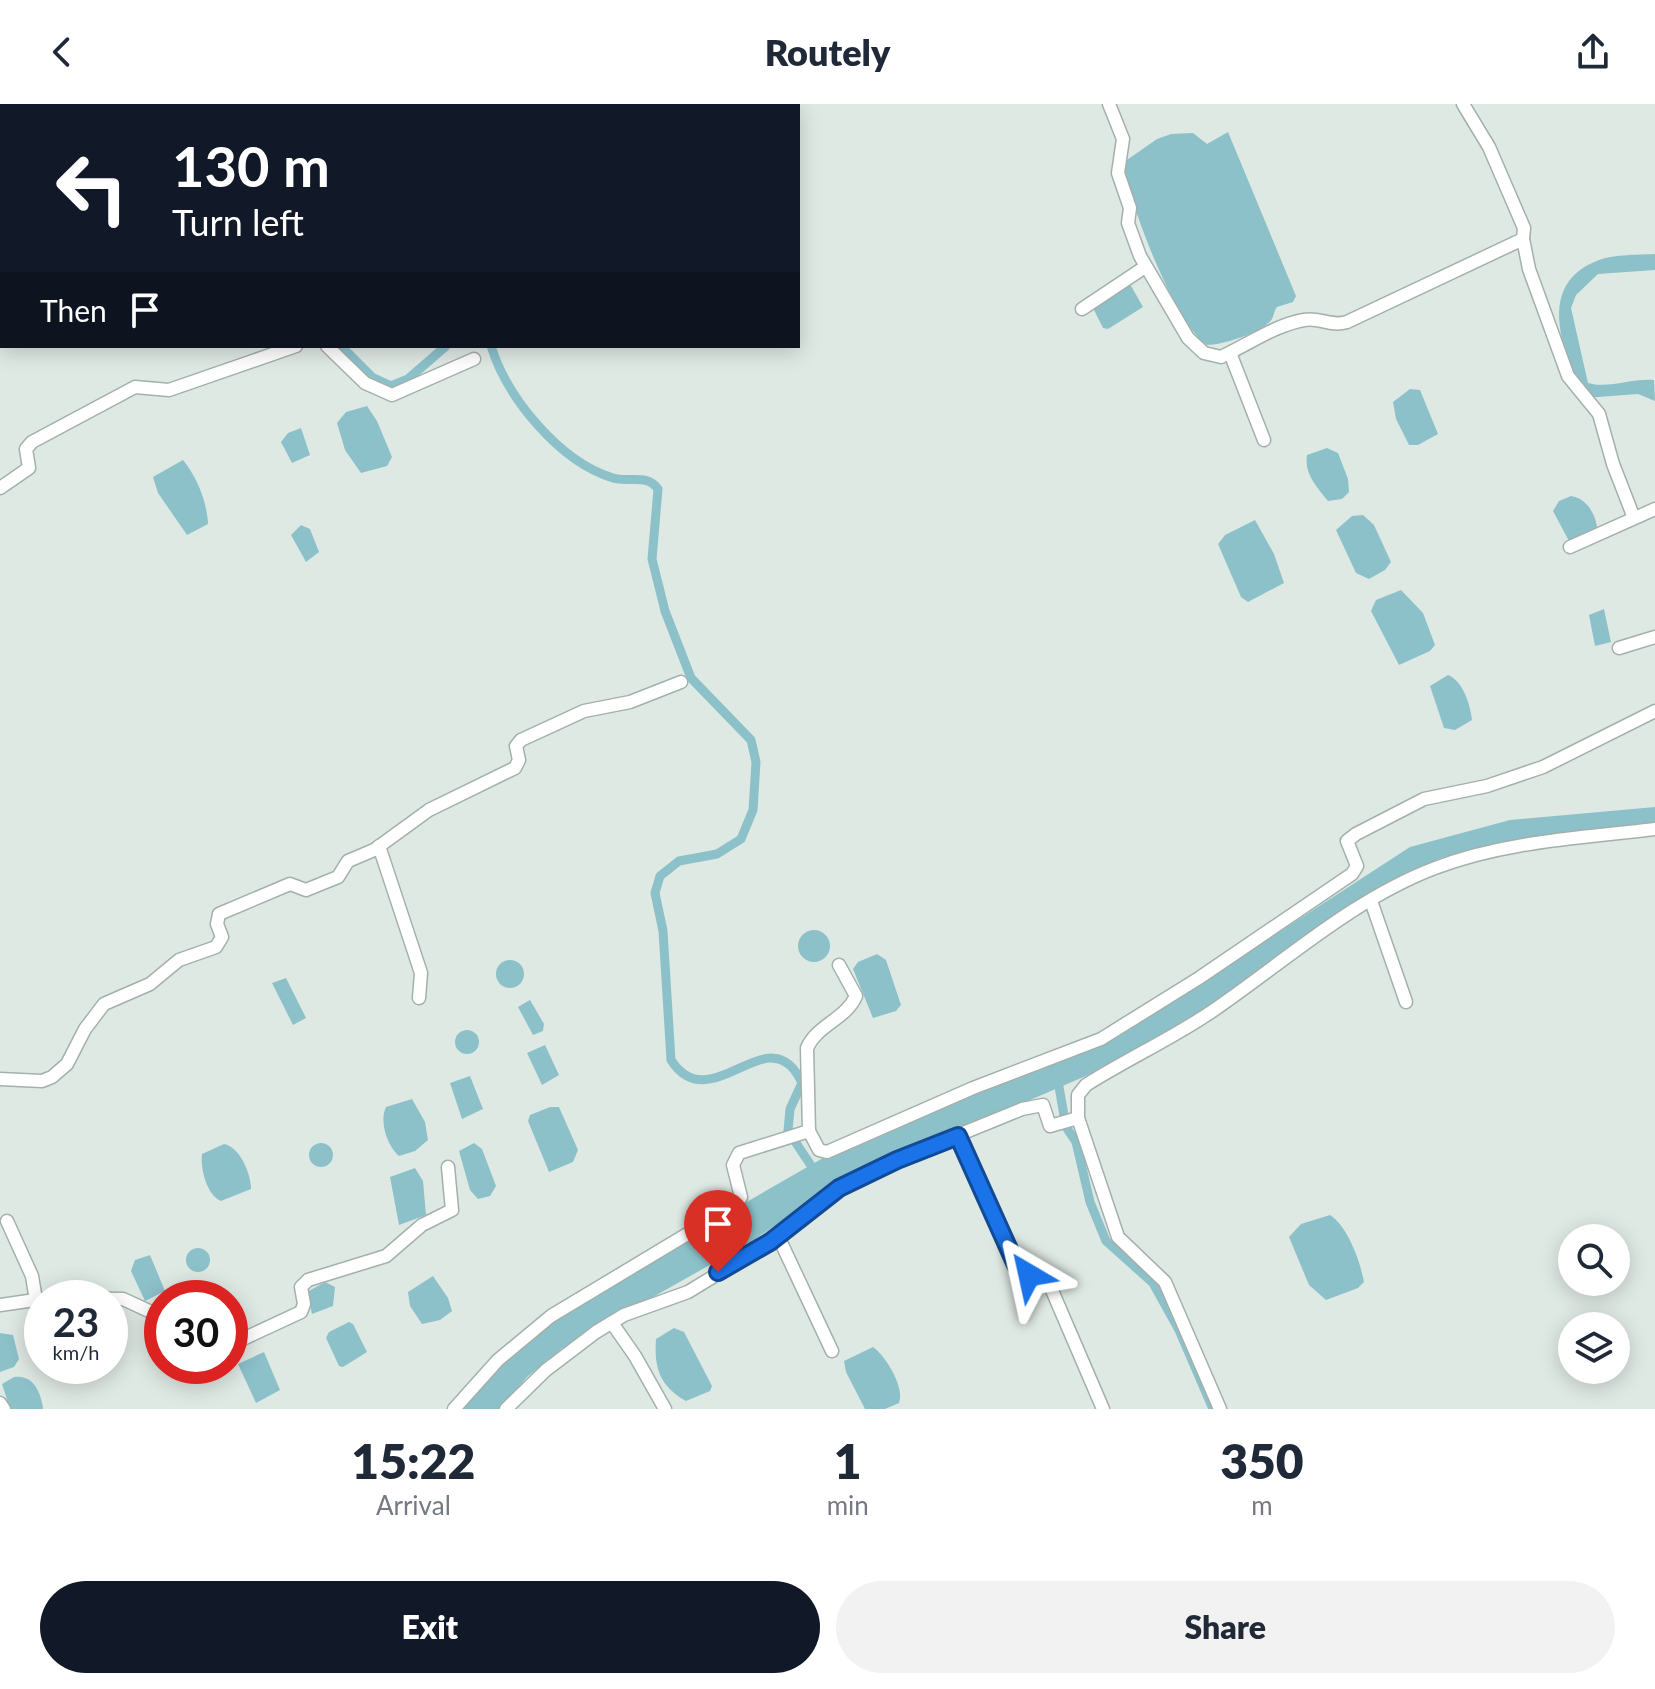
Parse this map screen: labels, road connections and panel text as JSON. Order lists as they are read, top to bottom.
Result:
{
  "page": {
    "header": "Routely",
    "turn": ["130 m", "Turn left"],
    "then": "Then",
    "speed": "23 km/h",
    "limit": "30",
    "eta": [
      "15:22",
      "Arrival",
      "1",
      "min",
      "350",
      "m"
    ],
    "buttons": ["Exit", "Share"]
  }
}
